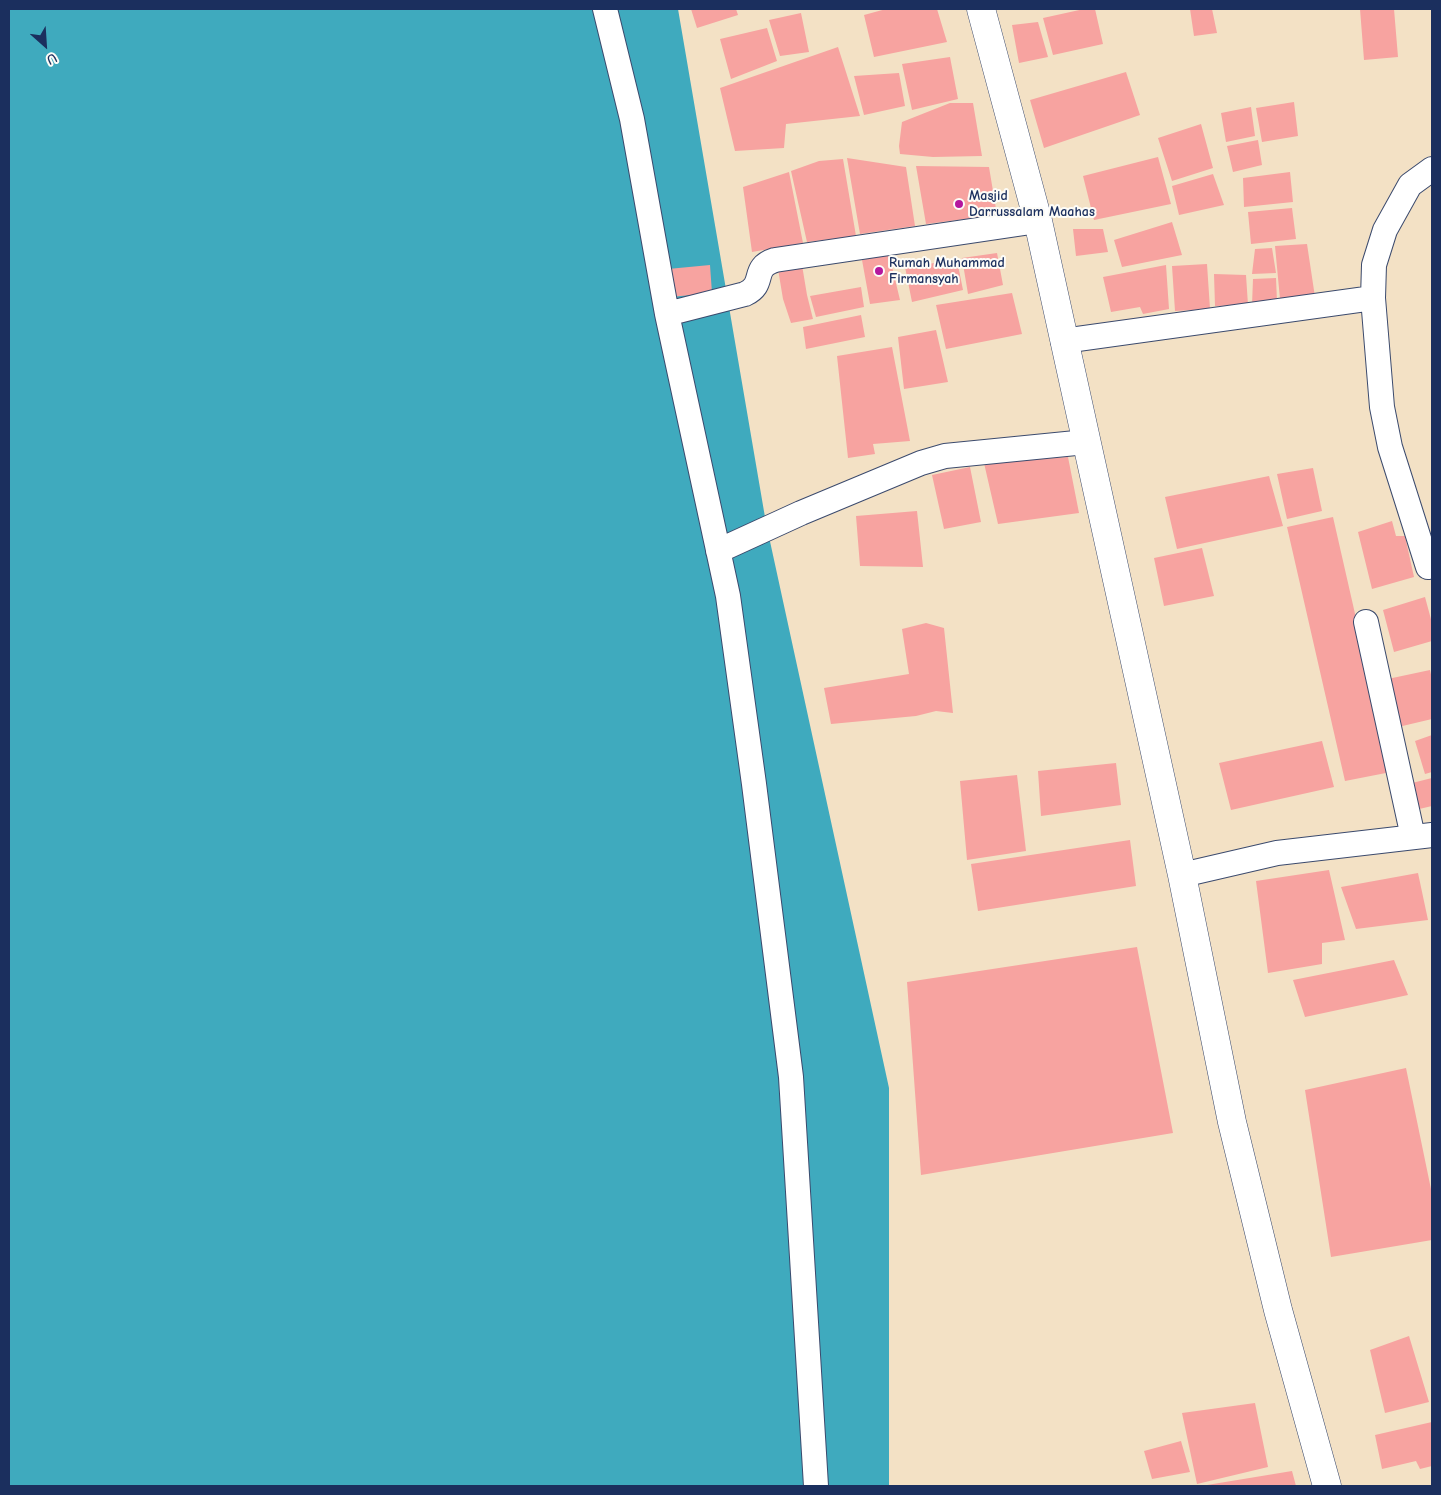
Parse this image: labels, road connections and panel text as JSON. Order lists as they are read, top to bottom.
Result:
{
  "places": ["Masjid Darrussalam Maahas", "Rumah Muhammad Firmansyah"],
  "north": "bottom right"
}
